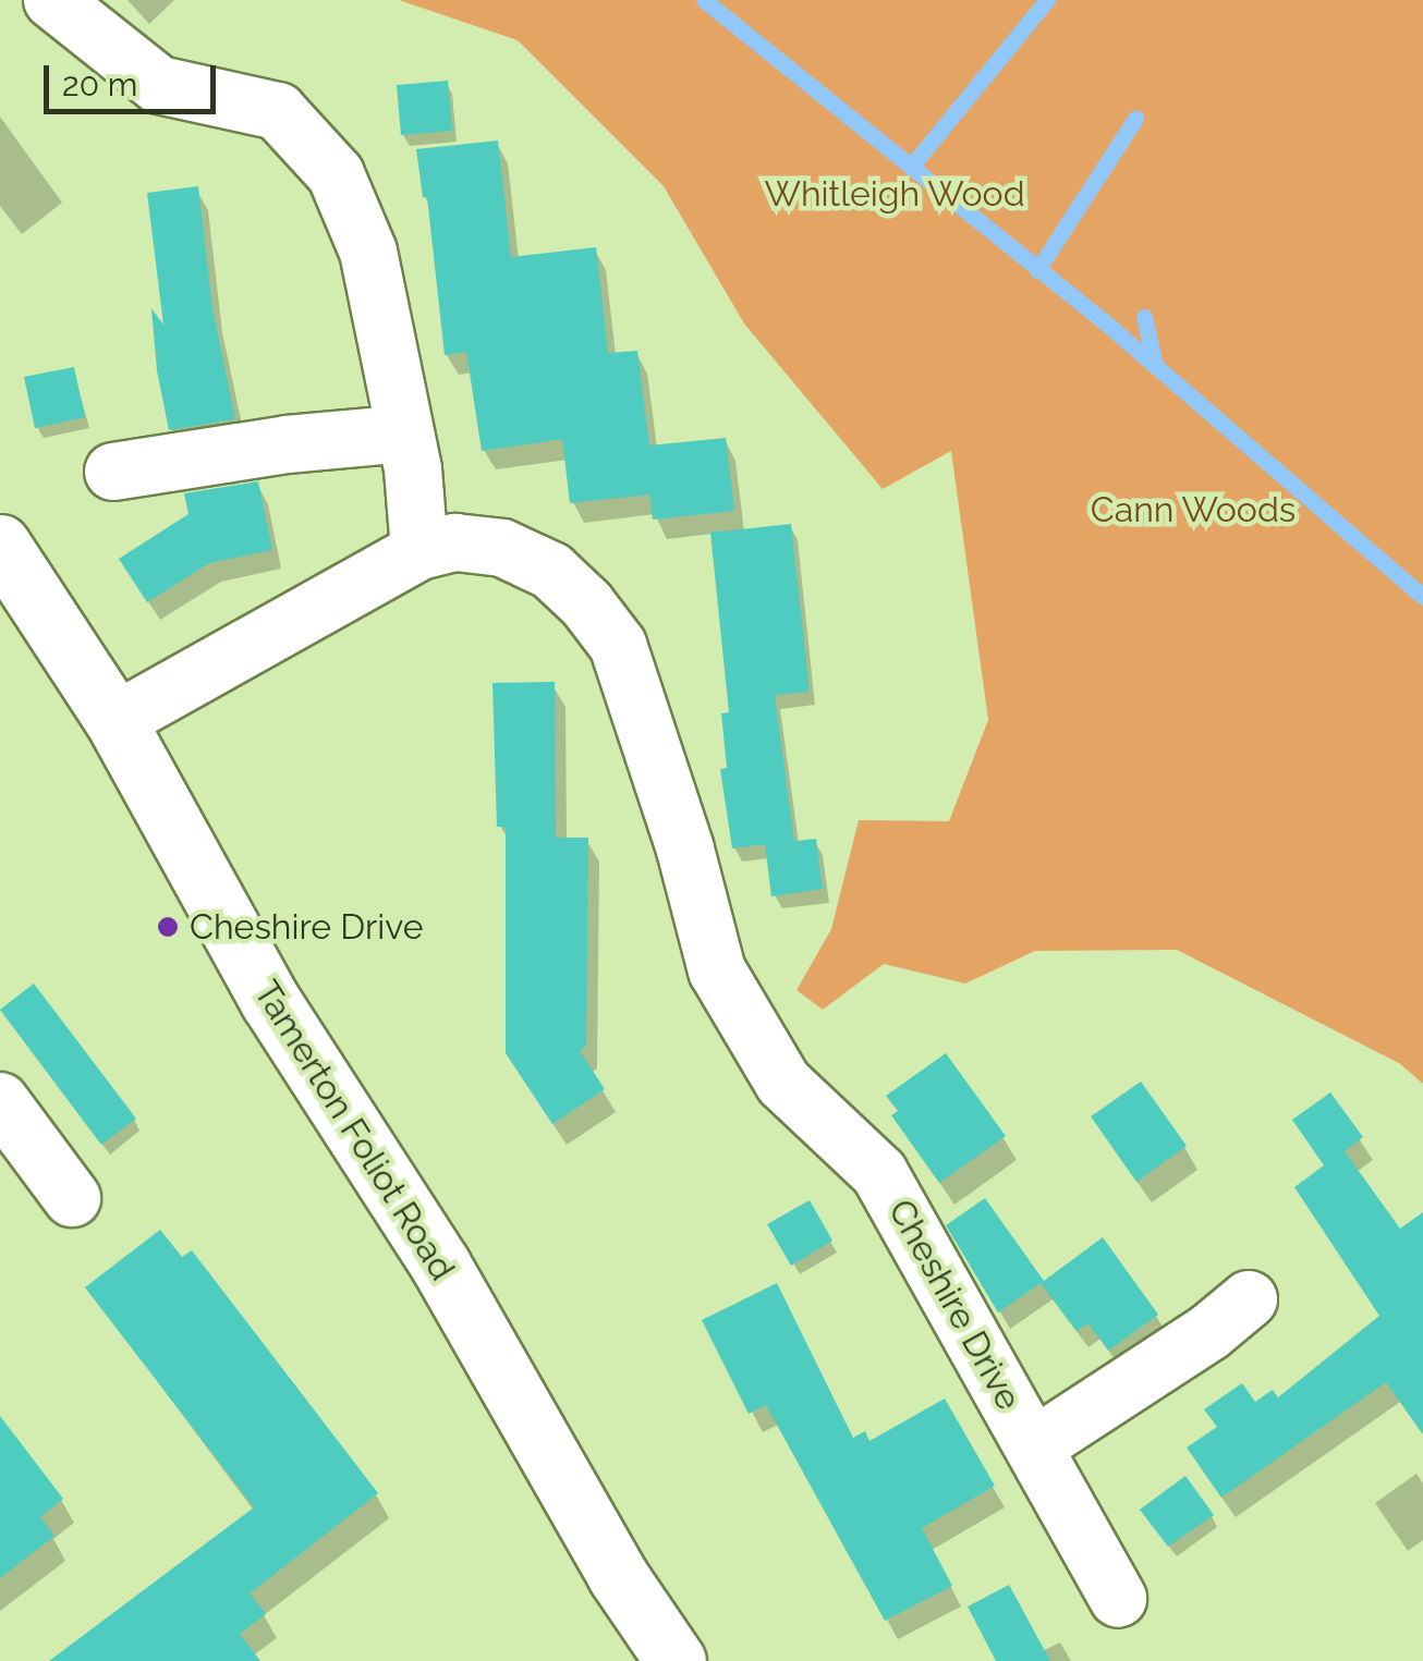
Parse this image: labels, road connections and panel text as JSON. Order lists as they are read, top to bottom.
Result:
{
  "streets": {
    "main road": ["Tamerton Foliot Road"],
    "street": ["Cheshire Drive"]
  },
  "crossings": [
    ["Tamerton Foliot Road", "Cheshire Drive"]
  ],
  "parks": ["Whitleigh Wood", "Cann Woods"],
  "places": ["Cheshire Drive"],
  "scale_bar": "20 m"
}
